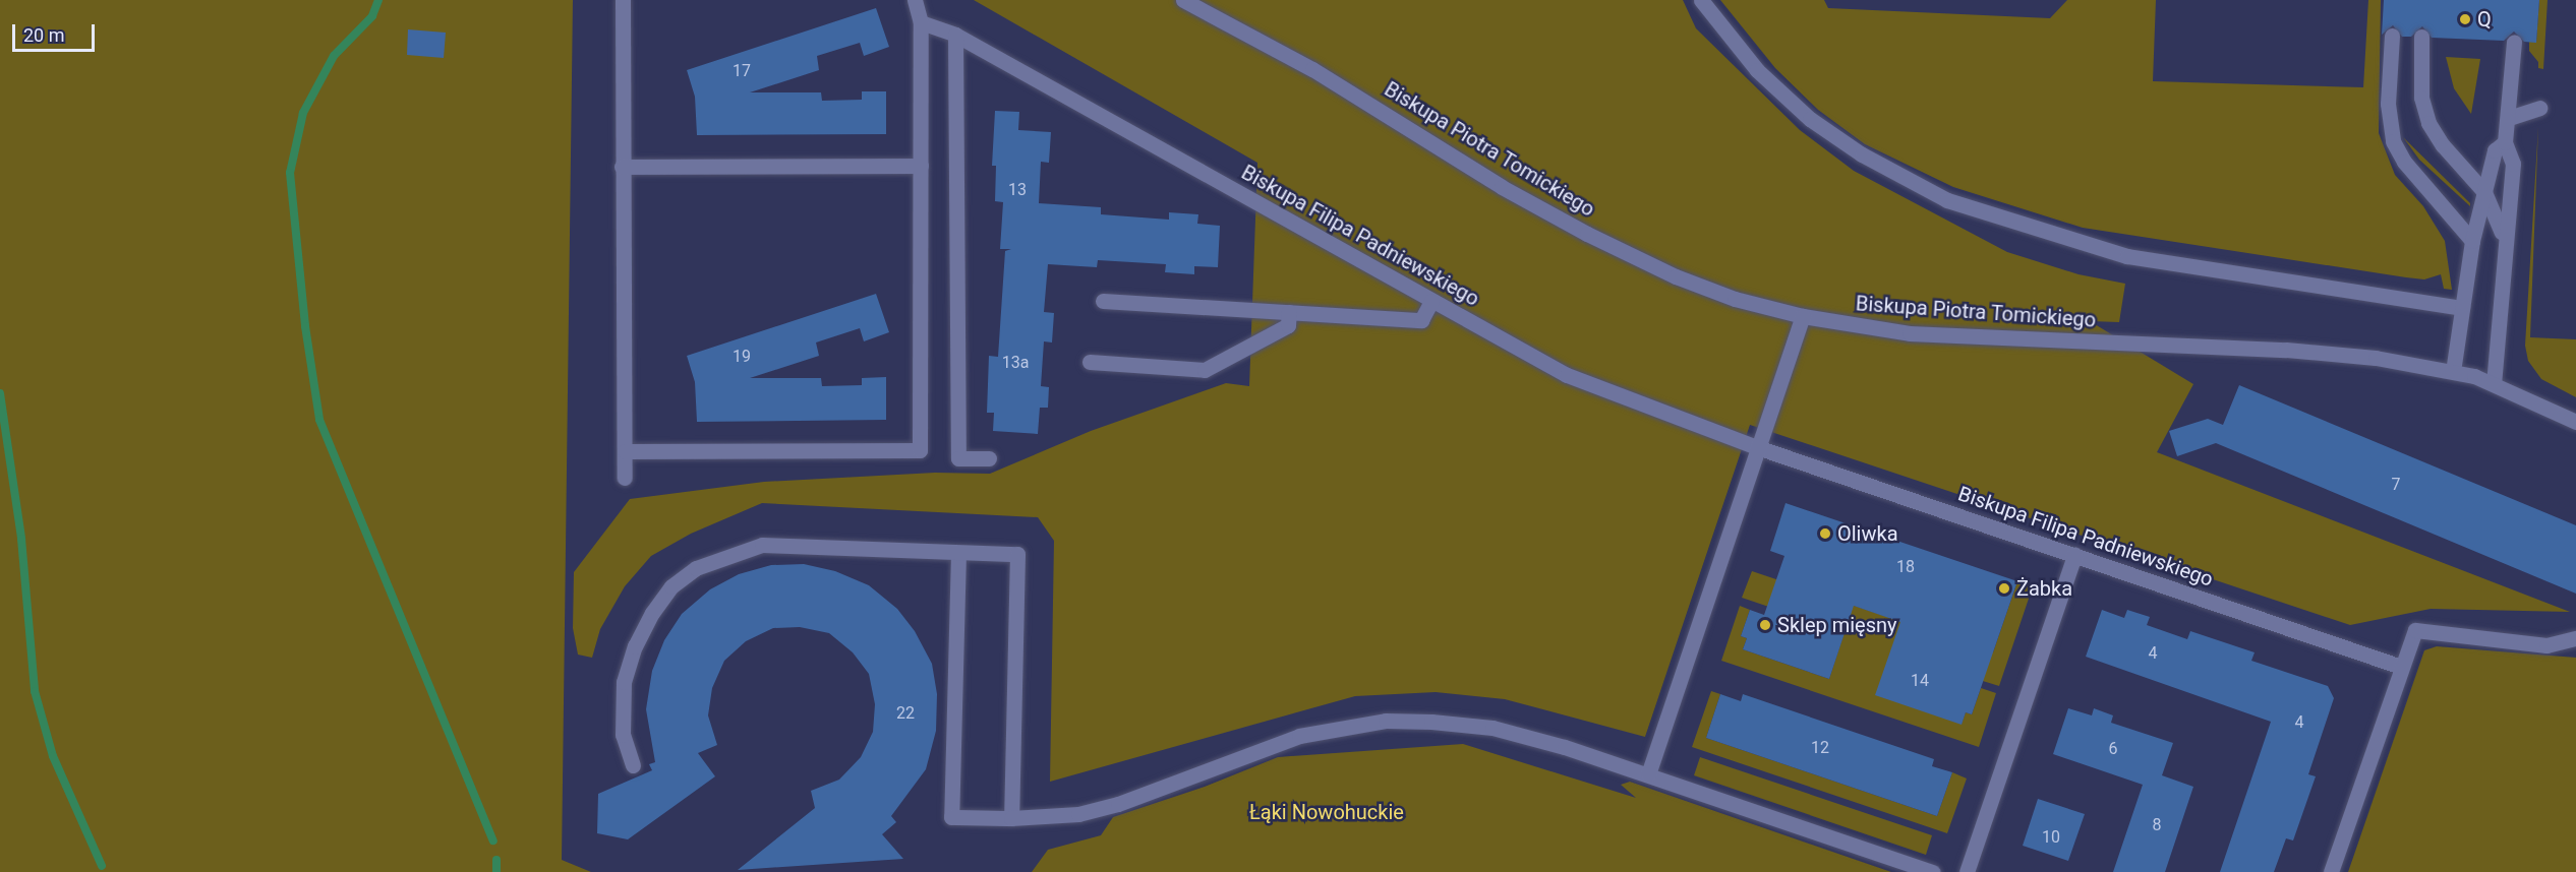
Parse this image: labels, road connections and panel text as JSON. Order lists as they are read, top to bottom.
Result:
{
  "streets": {
    "street": ["Biskupa Piotra Tomickiego", "Biskupa Filipa Padniewskiego"]
  },
  "parks": ["Łąki Nowohuckie"],
  "places": [
    "Q",
    "Oliwka",
    "Żabka",
    "Sklep mięsny"
  ],
  "house_numbers": [
    "17",
    "13",
    "19",
    "13a",
    "7",
    "18",
    "4",
    "14",
    "22",
    "4",
    "12",
    "6",
    "8",
    "10"
  ],
  "scale_bar": "20 m"
}
